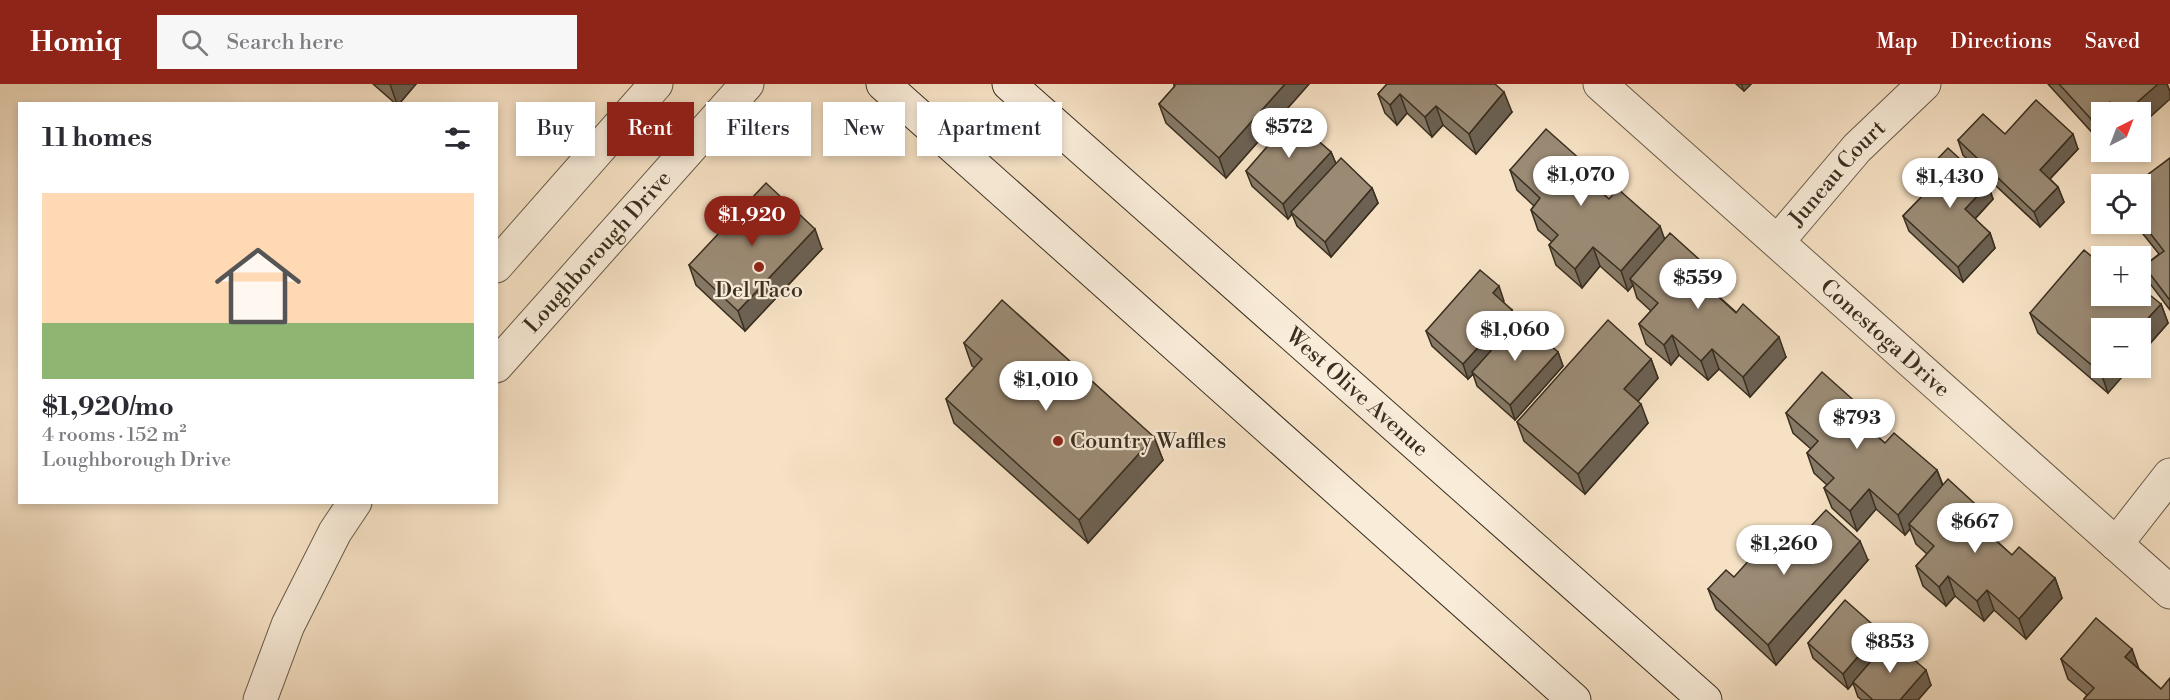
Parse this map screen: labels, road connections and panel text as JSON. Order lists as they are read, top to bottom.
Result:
{
  "streets": {
    "street": [
      "Juneau Court",
      "Loughborough Drive",
      "Conestoga Drive",
      "West Olive Avenue"
    ]
  },
  "crossings": [
    ["Juneau Court", "Conestoga Drive"]
  ],
  "places": ["Del Taco", "Country Waffles"],
  "north": "top right",
  "page": {
    "header": "Homiq",
    "search": "Search here",
    "nav": ["Map", "Directions", "Saved"],
    "map_buttons": ["+", "−"],
    "chip": [
      "Buy",
      "Rent",
      "Filters",
      "New",
      "Apartment"
    ],
    "heading": "11 homes",
    "price": [
      "$572",
      "$1,070",
      "$1,430",
      "$1,920",
      "$559",
      "$1,060",
      "$1,010",
      "$793",
      "$667",
      "$1,260",
      "$853"
    ],
    "list": [
      {
        "name": "$1,920/mo",
        "note": "4 rooms · 152 m² · Loughborough Drive"
      }
    ]
  }
}
